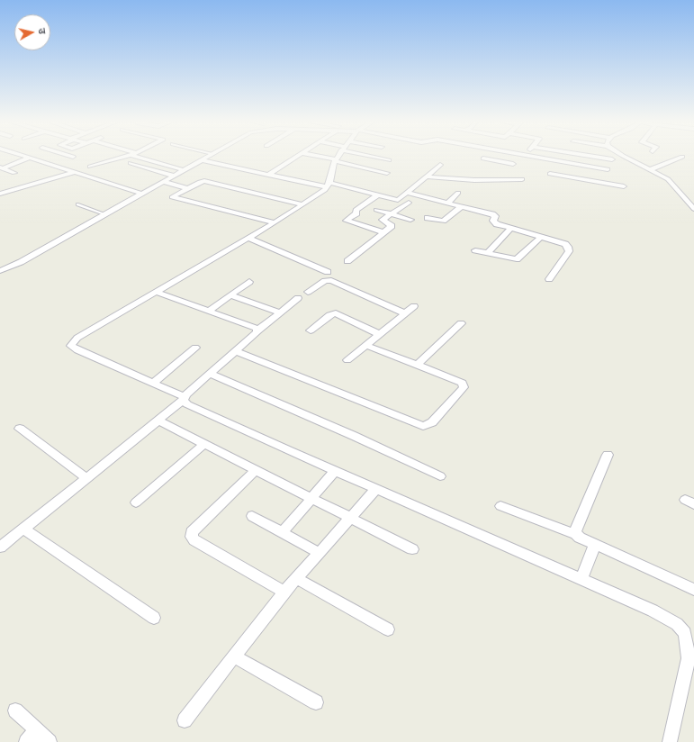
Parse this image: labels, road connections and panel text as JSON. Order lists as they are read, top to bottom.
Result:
{
  "north": "right"
}
